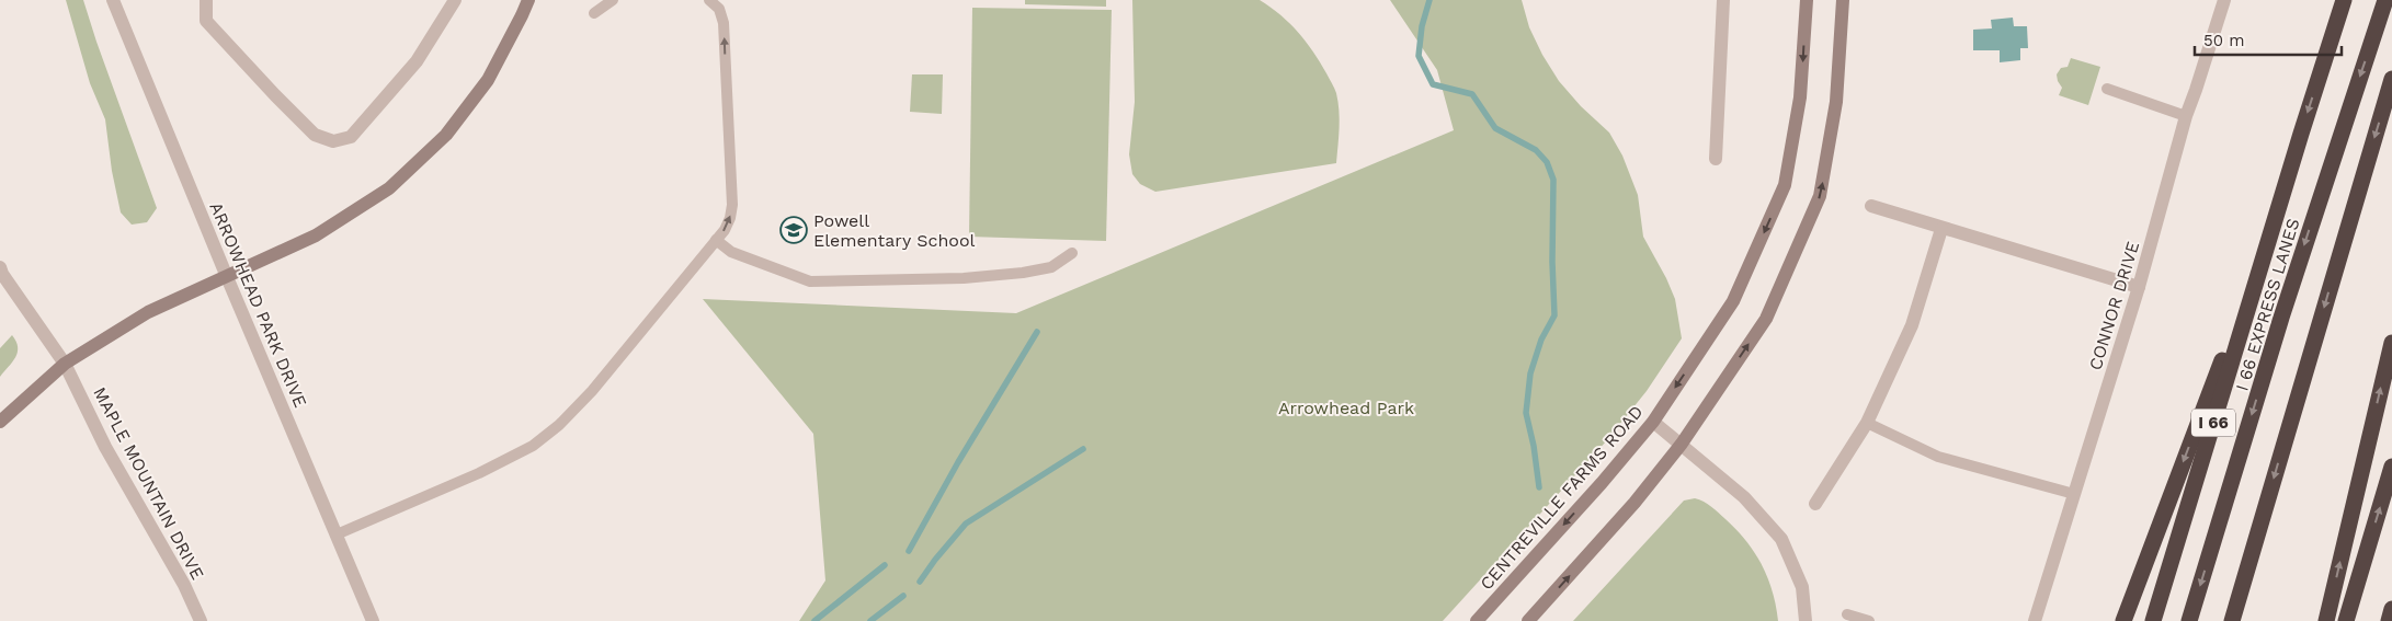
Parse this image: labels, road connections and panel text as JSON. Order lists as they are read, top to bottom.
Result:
{
  "streets": {
    "highway": ["I 66 EXPRESS LANES", "I 66"],
    "street": [
      "ARROWHEAD PARK DRIVE",
      "CONNOR DRIVE",
      "MAPLE MOUNTAIN DRIVE",
      "CENTREVILLE FARMS ROAD"
    ]
  },
  "parks": ["Arrowhead Park"],
  "places": {
    "school or university": ["Powell Elementary School"]
  },
  "scale_bar": "50 m"
}
